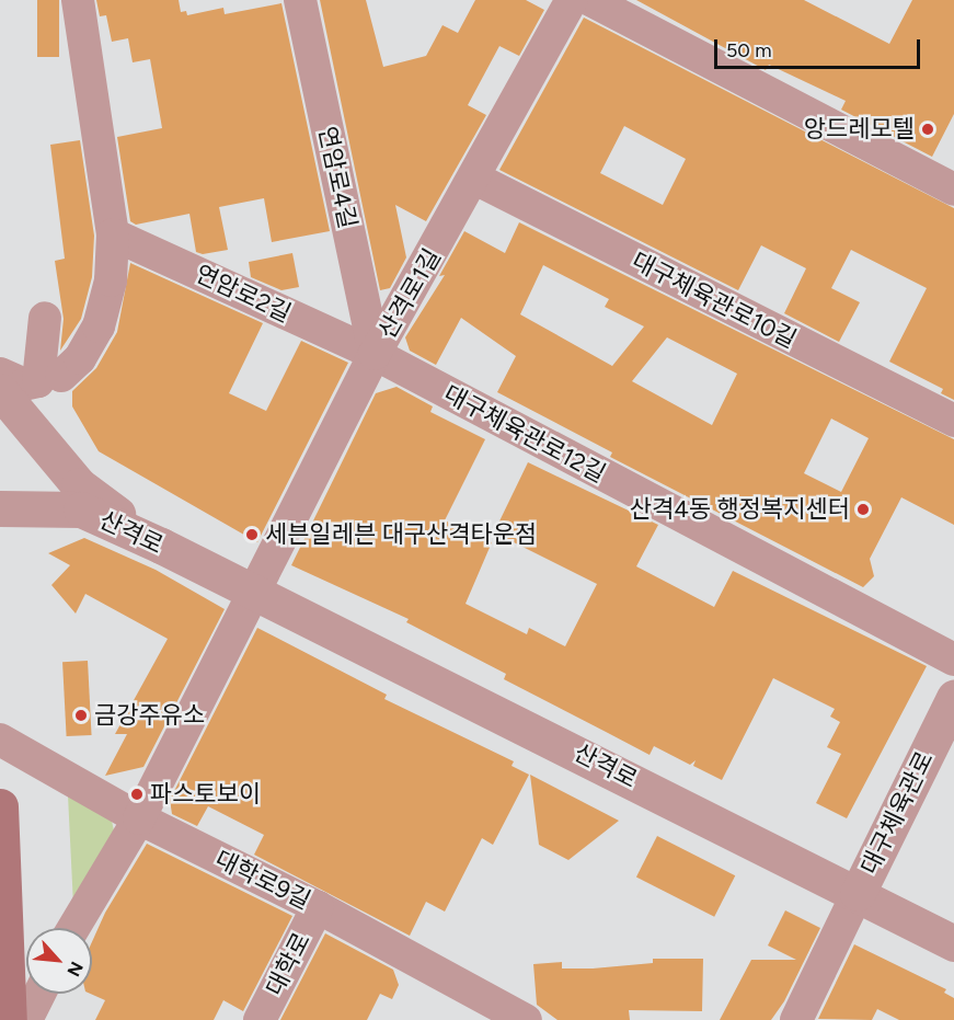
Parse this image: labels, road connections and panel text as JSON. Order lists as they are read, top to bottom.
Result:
{
  "streets": {
    "street": [
      "연암로4길",
      "연암로2길",
      "산격로1길",
      "대구체육관로10길",
      "대구체육관로12길",
      "산격로",
      "대구체육관로",
      "대학로9길",
      "대학로"
    ]
  },
  "crossings": [
    ["연암로4길", "연암로2길"],
    ["연암로4길", "산격로1길"],
    ["연암로4길", "대구체육관로12길"],
    ["연암로2길", "산격로1길"],
    ["연암로2길", "대구체육관로12길"],
    ["산격로1길", "대구체육관로10길"],
    ["산격로1길", "대구체육관로12길"],
    ["산격로1길", "산격로"],
    ["산격로", "대구체육관로"],
    ["대학로9길", "대학로"]
  ],
  "places": [
    "앙드레모텔",
    "산격4동 행정복지센터",
    "세븐일레븐 대구산격타운점",
    "금강주유소",
    "파스토보이"
  ],
  "scale_bar": "50 m",
  "north": "bottom right"
}
